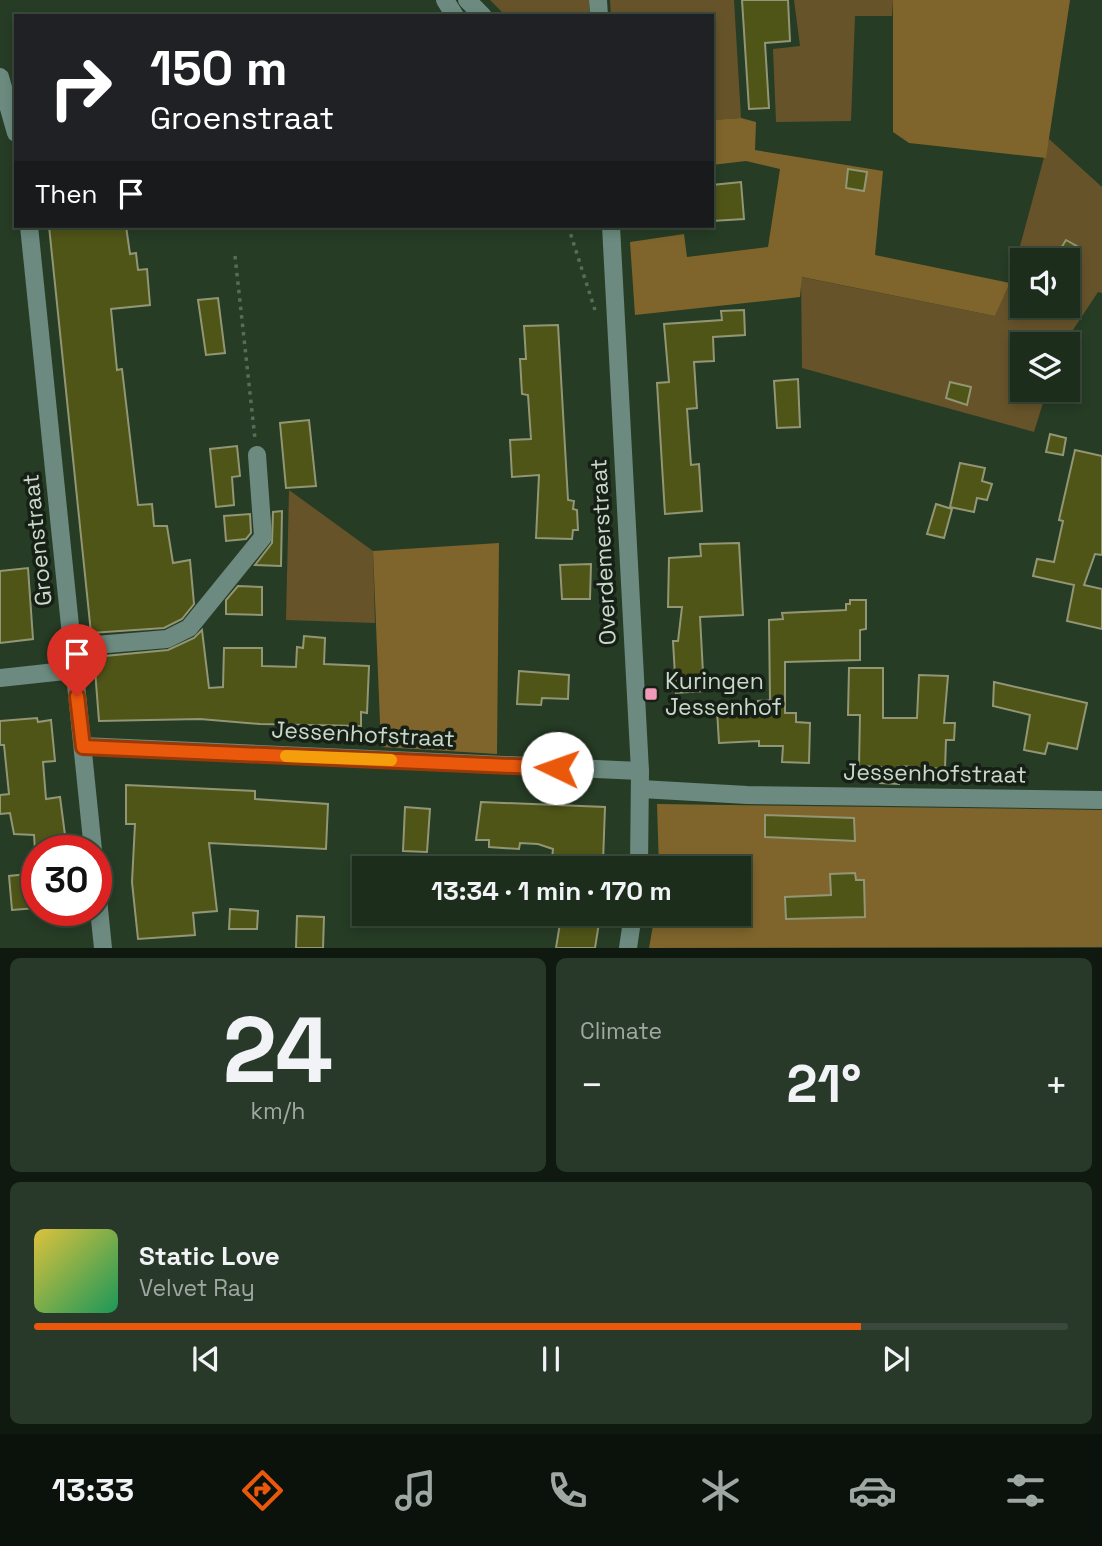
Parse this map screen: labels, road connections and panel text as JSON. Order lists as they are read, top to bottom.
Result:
{
  "streets": {
    "street": ["Groenstraat", "Overdemerstraat", "Jessenhofstraat"]
  },
  "crossings": [
    ["Groenstraat", "Jessenhofstraat"],
    ["Overdemerstraat", "Jessenhofstraat"]
  ],
  "places": {
    "transit": ["Kuringen Jessenhof"]
  },
  "page": {
    "turn": ["150 m", "Groenstraat"],
    "then": "Then",
    "limit": "30",
    "trip": "13:34 · 1 min · 170 m",
    "tile": [
      ["24", "km/h"],
      "Climate"
    ],
    "heat": ["−", "21°", "+"],
    "song": ["Static Love", "Velvet Ray"],
    "tabs": "13:33"
  }
}
